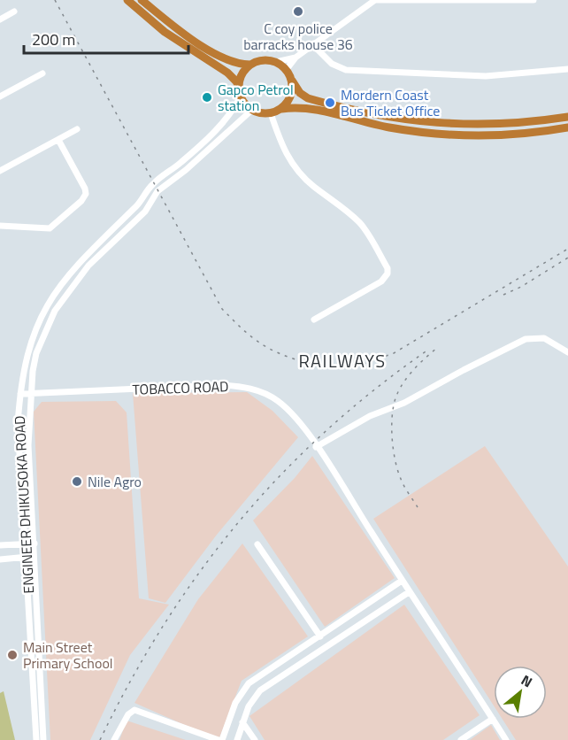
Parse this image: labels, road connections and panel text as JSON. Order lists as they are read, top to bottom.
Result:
{
  "streets": {
    "street": ["TOBACCO ROAD", "ENGINEER DHIKUSOKA ROAD"]
  },
  "crossings": [
    ["TOBACCO ROAD", "ENGINEER DHIKUSOKA ROAD"]
  ],
  "districts": ["RAILWAYS"],
  "places": [
    "C coy police barracks house 36",
    "Gapco Petrol station",
    "Mordern Coast Bus Ticket Office",
    "Nile Agro",
    "Main Street Primary School"
  ],
  "scale_bar": "200 m",
  "north": "top right"
}
